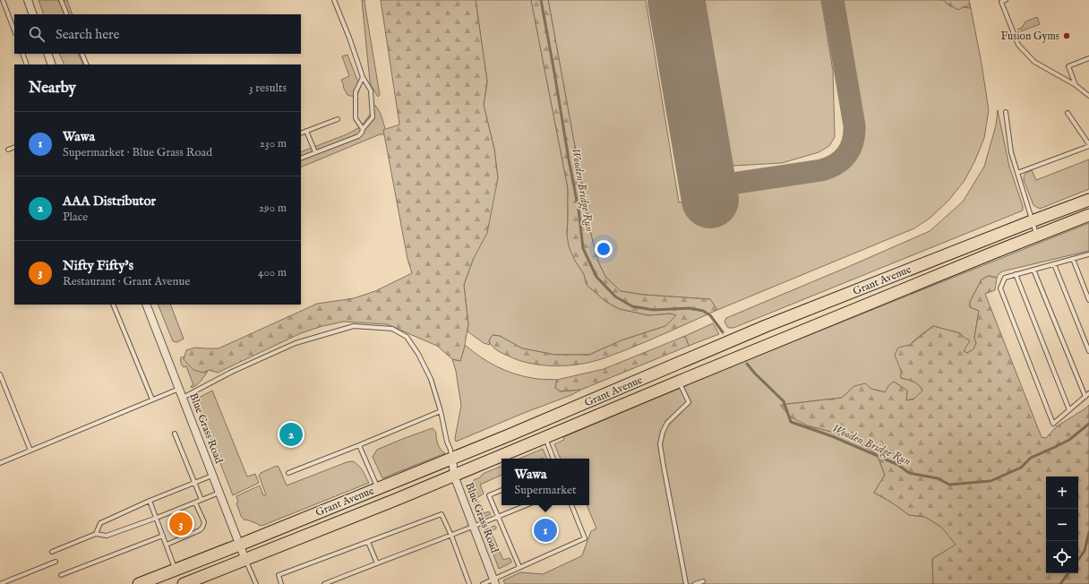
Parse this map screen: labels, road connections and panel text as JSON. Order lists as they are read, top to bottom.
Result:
{
  "streets": {
    "main road": ["Grant Avenue"],
    "street": ["Blue Grass Road"]
  },
  "crossings": [
    ["Grant Avenue", "Blue Grass Road"]
  ],
  "water": ["Wooden Bridge Run"],
  "places": ["Fusion Gyms"],
  "page": {
    "search": "Search here",
    "heading": ["Nearby", "3 results"],
    "list": [
      {
        "mark": "1",
        "name": "Wawa",
        "note": "Supermarket · Blue Grass Road",
        "value": "230 m"
      },
      {
        "mark": "2",
        "name": "AAA Distributor",
        "note": "Place",
        "value": "290 m"
      },
      {
        "mark": "3",
        "name": "Nifty Fifty's",
        "note": "Restaurant · Grant Avenue",
        "value": "400 m"
      }
    ],
    "pins": ["2", "3", "1"],
    "popup": ["Wawa", "Supermarket"],
    "map_buttons": ["+", "−"]
  }
}
